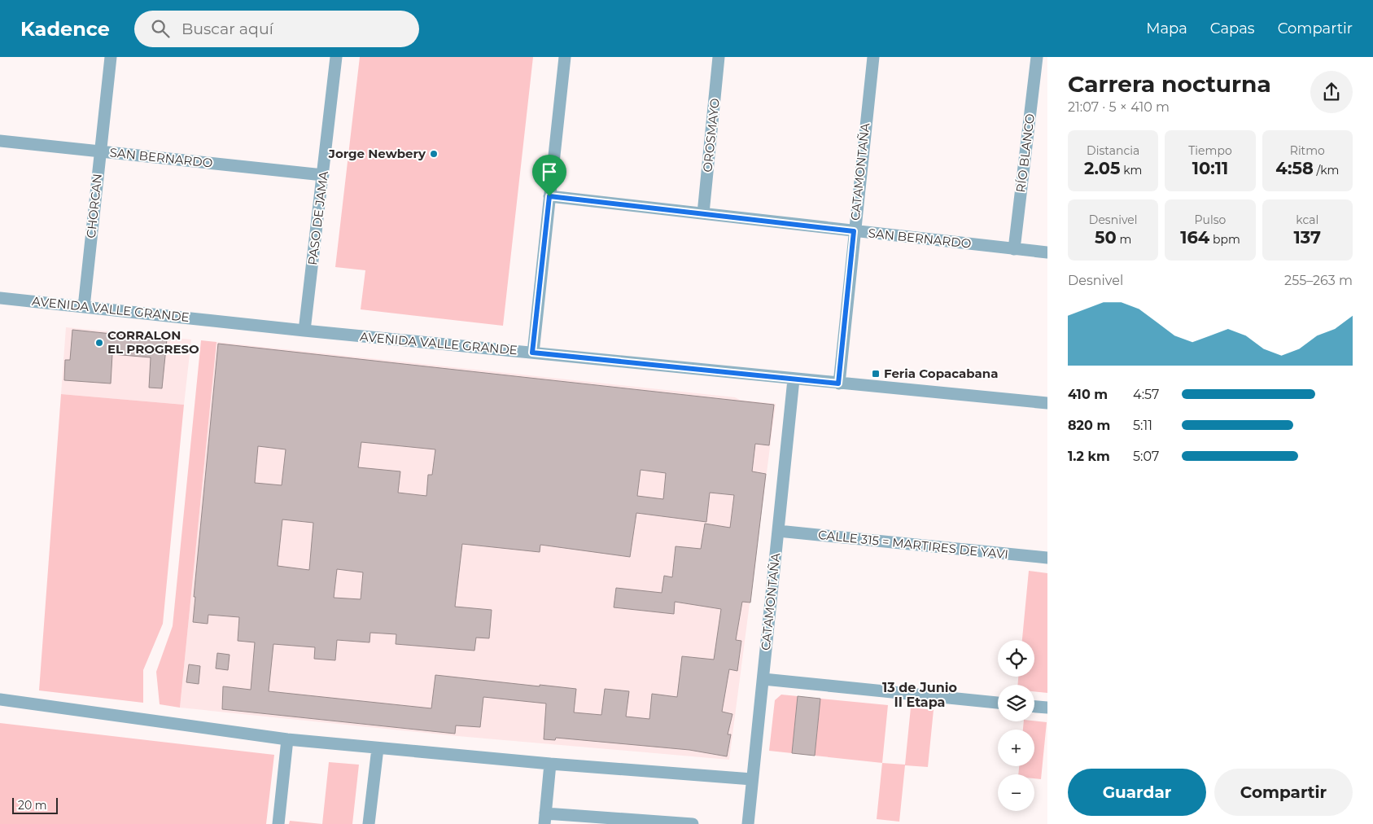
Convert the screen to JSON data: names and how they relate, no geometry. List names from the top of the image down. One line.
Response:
{"streets":{"street":["OROSMAYO","RÍO BLANCO","SAN BERNARDO","CATAMONTAÑA","CHORCAN","PASO DE JAMA","AVENIDA VALLE GRANDE","CALLE 315 = MARTIRES DE YAVI"]},"crossings":[["OROSMAYO","SAN BERNARDO"],["RÍO BLANCO","SAN BERNARDO"],["SAN BERNARDO","CATAMONTAÑA"],["SAN BERNARDO","CHORCAN"],["SAN BERNARDO","PASO DE JAMA"],["CATAMONTAÑA","AVENIDA VALLE GRANDE"],["CATAMONTAÑA","CALLE 315 = MARTIRES DE YAVI"],["CHORCAN","AVENIDA VALLE GRANDE"],["PASO DE JAMA","AVENIDA VALLE GRANDE"]],"districts":["13 de Junio II Etapa"],"places":{"other":["Jorge Newbery","CORRALON EL PROGRESO"],"transit":["Feria Copacabana"]},"scale_bar":"20 m","page":{"header":"Kadence","search":"Buscar aquí","nav":["Mapa","Capas","Compartir"],"heading":["Carrera nocturna","21:07 · 5 × 410 m"],"stats":[["Distancia","2.05 km"],["Tiempo","10:11"],["Ritmo","4:58 /km"],["Desnivel","50 m"],["Pulso","164 bpm"],["kcal","137"]],"chart":["Desnivel","255–263 m"],"list":[{"name":"410 m","note":"4:57"},{"name":"820 m","note":"5:11"},{"name":"1.2 km","note":"5:07"}],"map_buttons":["+","−"],"buttons":["Guardar","Compartir"],"scale":"20 m"}}
